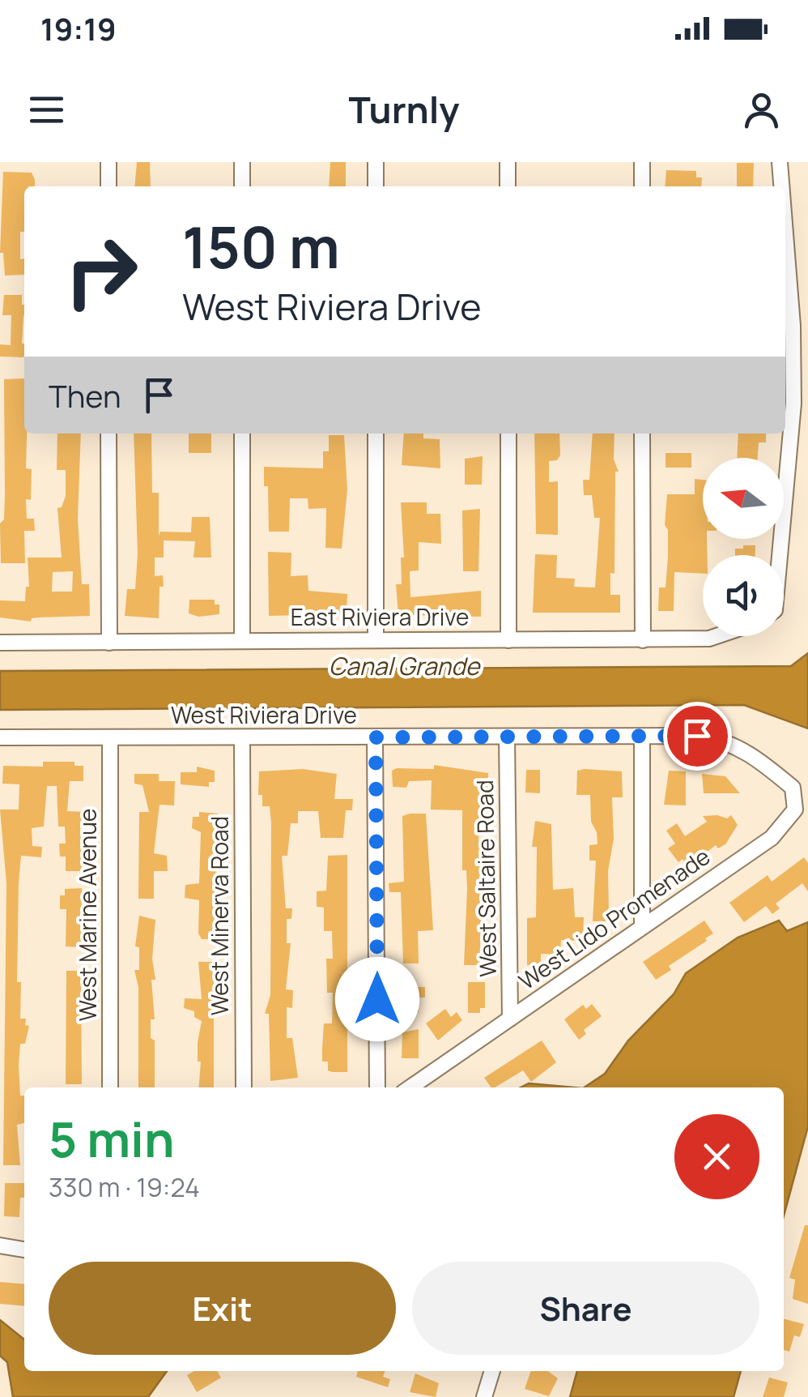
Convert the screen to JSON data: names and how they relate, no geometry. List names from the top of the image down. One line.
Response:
{"streets":{"street":["East Riviera Drive","West Riviera Drive","West Saltaire Road","West Marine Avenue","West Minerva Road","West Lido Promenade"]},"crossings":[["West Riviera Drive","West Saltaire Road"],["West Riviera Drive","West Marine Avenue"],["West Riviera Drive","West Minerva Road"],["West Riviera Drive","West Lido Promenade"],["West Saltaire Road","West Lido Promenade"]],"water":["Canal Grande"],"north":"left","page":{"status":"19:19","header":"Turnly","turn":["150 m","West Riviera Drive"],"then":"Then","heading":["5 min","330 m · 19:24"],"buttons":["Exit","Share"]}}
